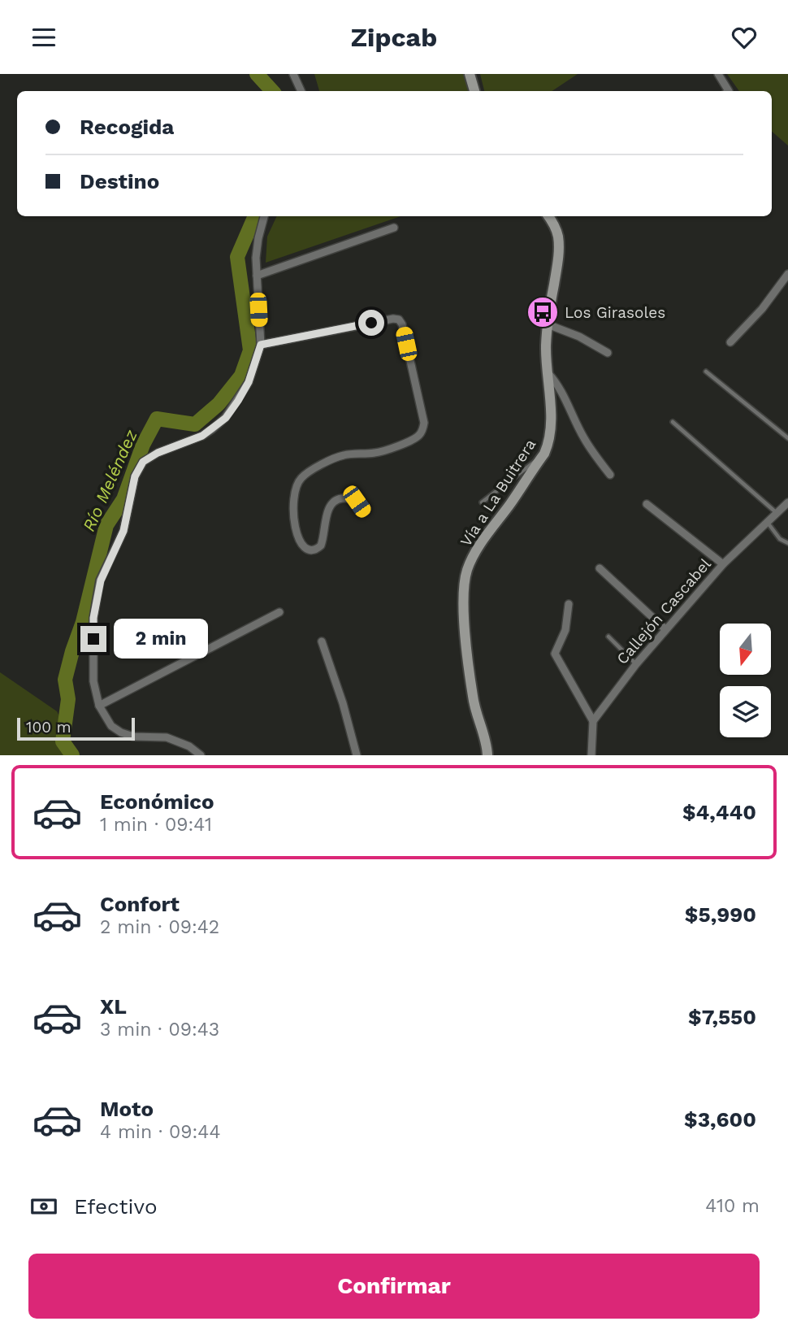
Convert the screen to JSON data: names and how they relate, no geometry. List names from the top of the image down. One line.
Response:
{"streets":{"street":["Vía a La Buitrera","Callejón Cascabel"]},"water":["Río Meléndez"],"places":{"bus stop":["Los Girasoles"]},"scale_bar":"100 m","north":"bottom","page":{"header":"Zipcab","banner":["Recogida","Destino"],"bubble":"2 min","scale":"100 m","list":[{"name":"Económico","note":"1 min · 09:41","value":"$4,440"},{"name":"Confort","note":"2 min · 09:42","value":"$5,990"},{"name":"XL","note":"3 min · 09:43","value":"$7,550"},{"name":"Moto","note":"4 min · 09:44","value":"$3,600"}],"pay":["Efectivo","410 m"],"buttons":"Confirmar"}}
